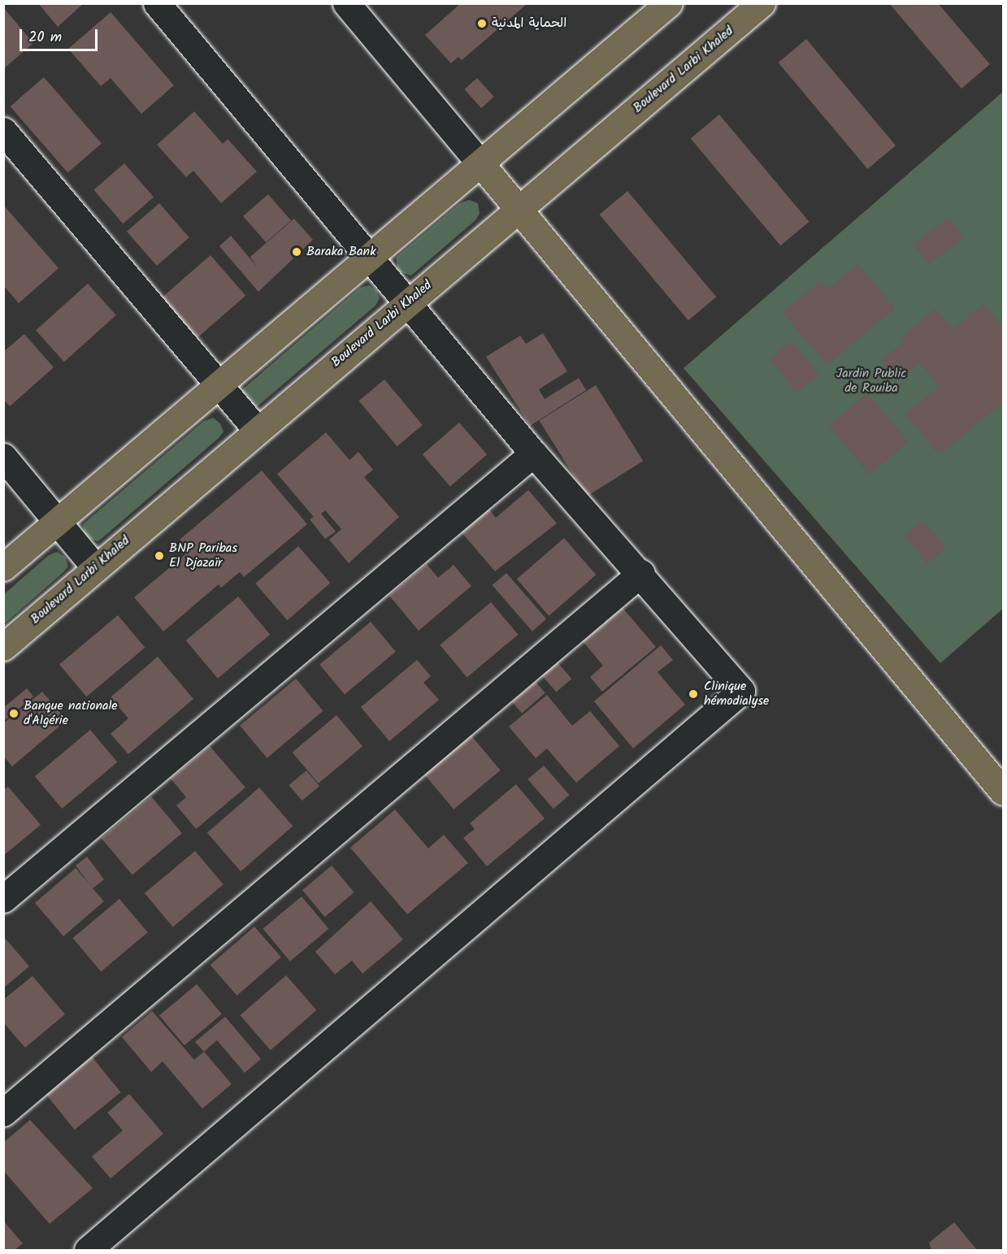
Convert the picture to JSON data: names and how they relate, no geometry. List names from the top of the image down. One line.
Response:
{"streets":{"main road":["Boulevard Larbi Khaled"]},"parks":["Jardin Public de Rouiba"],"places":["الحماية المدنية","Baraka Bank","BNP Paribas El Djazaïr","Clinique hémodialyse","Banque nationale d'Algérie"],"scale_bar":"20 m"}
